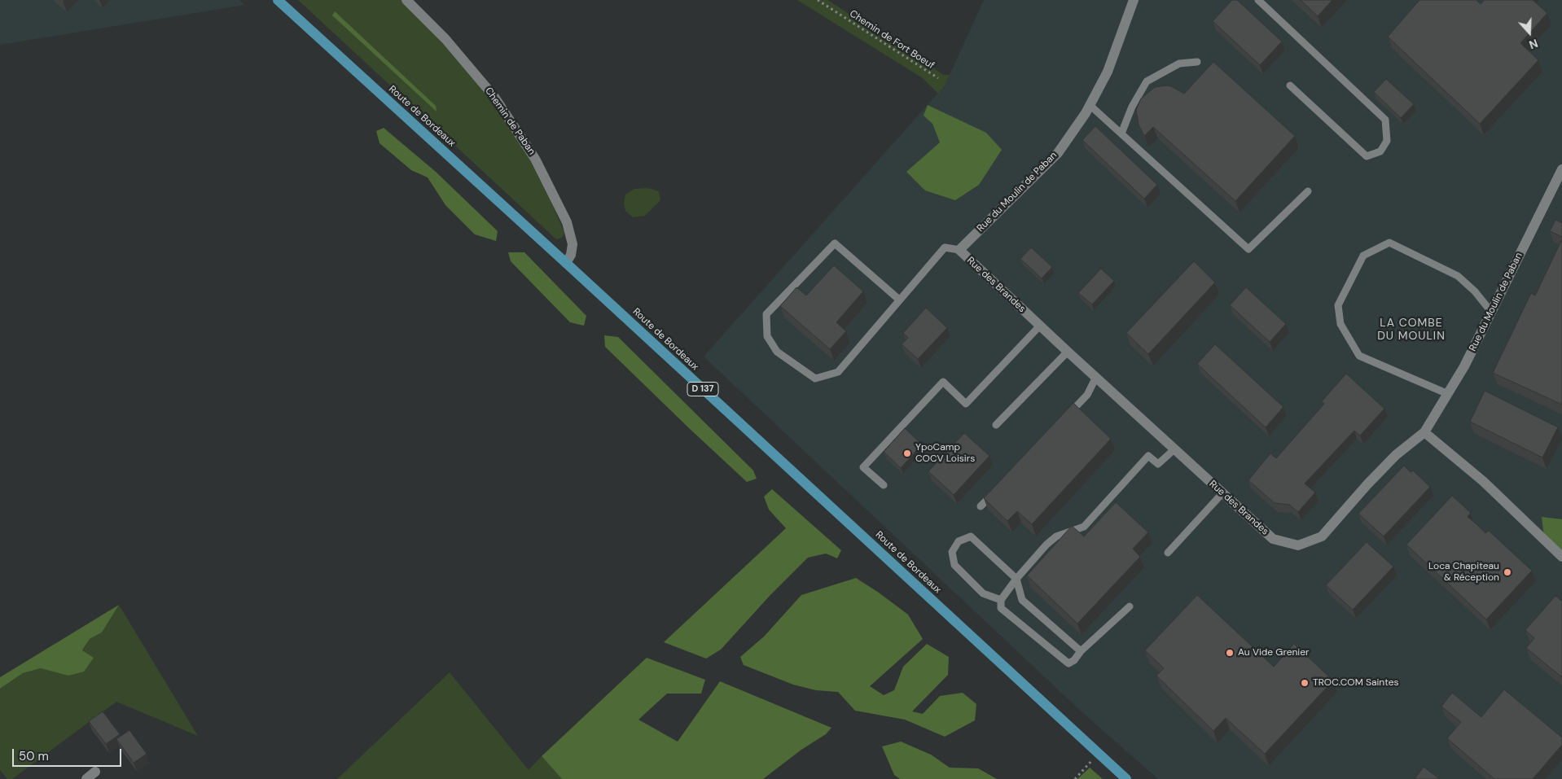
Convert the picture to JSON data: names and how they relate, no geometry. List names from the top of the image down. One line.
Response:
{"streets":{"main road":["Route de Bordeaux","D 137"],"street":["Chemin de Paban","Rue du Moulin de Paban","Rue des Brandes"],"path":["Chemin de Fort Boeuf"]},"crossings":[["Route de Bordeaux","Chemin de Paban"],["Rue du Moulin de Paban","Rue des Brandes"]],"districts":["LA COMBE DU MOULIN"],"places":["YpoCamp COCV Loisirs","Loca Chapiteau & Réception","Au Vide Grenier","TROC.COM Saintes"],"scale_bar":"50 m","north":"bottom"}
